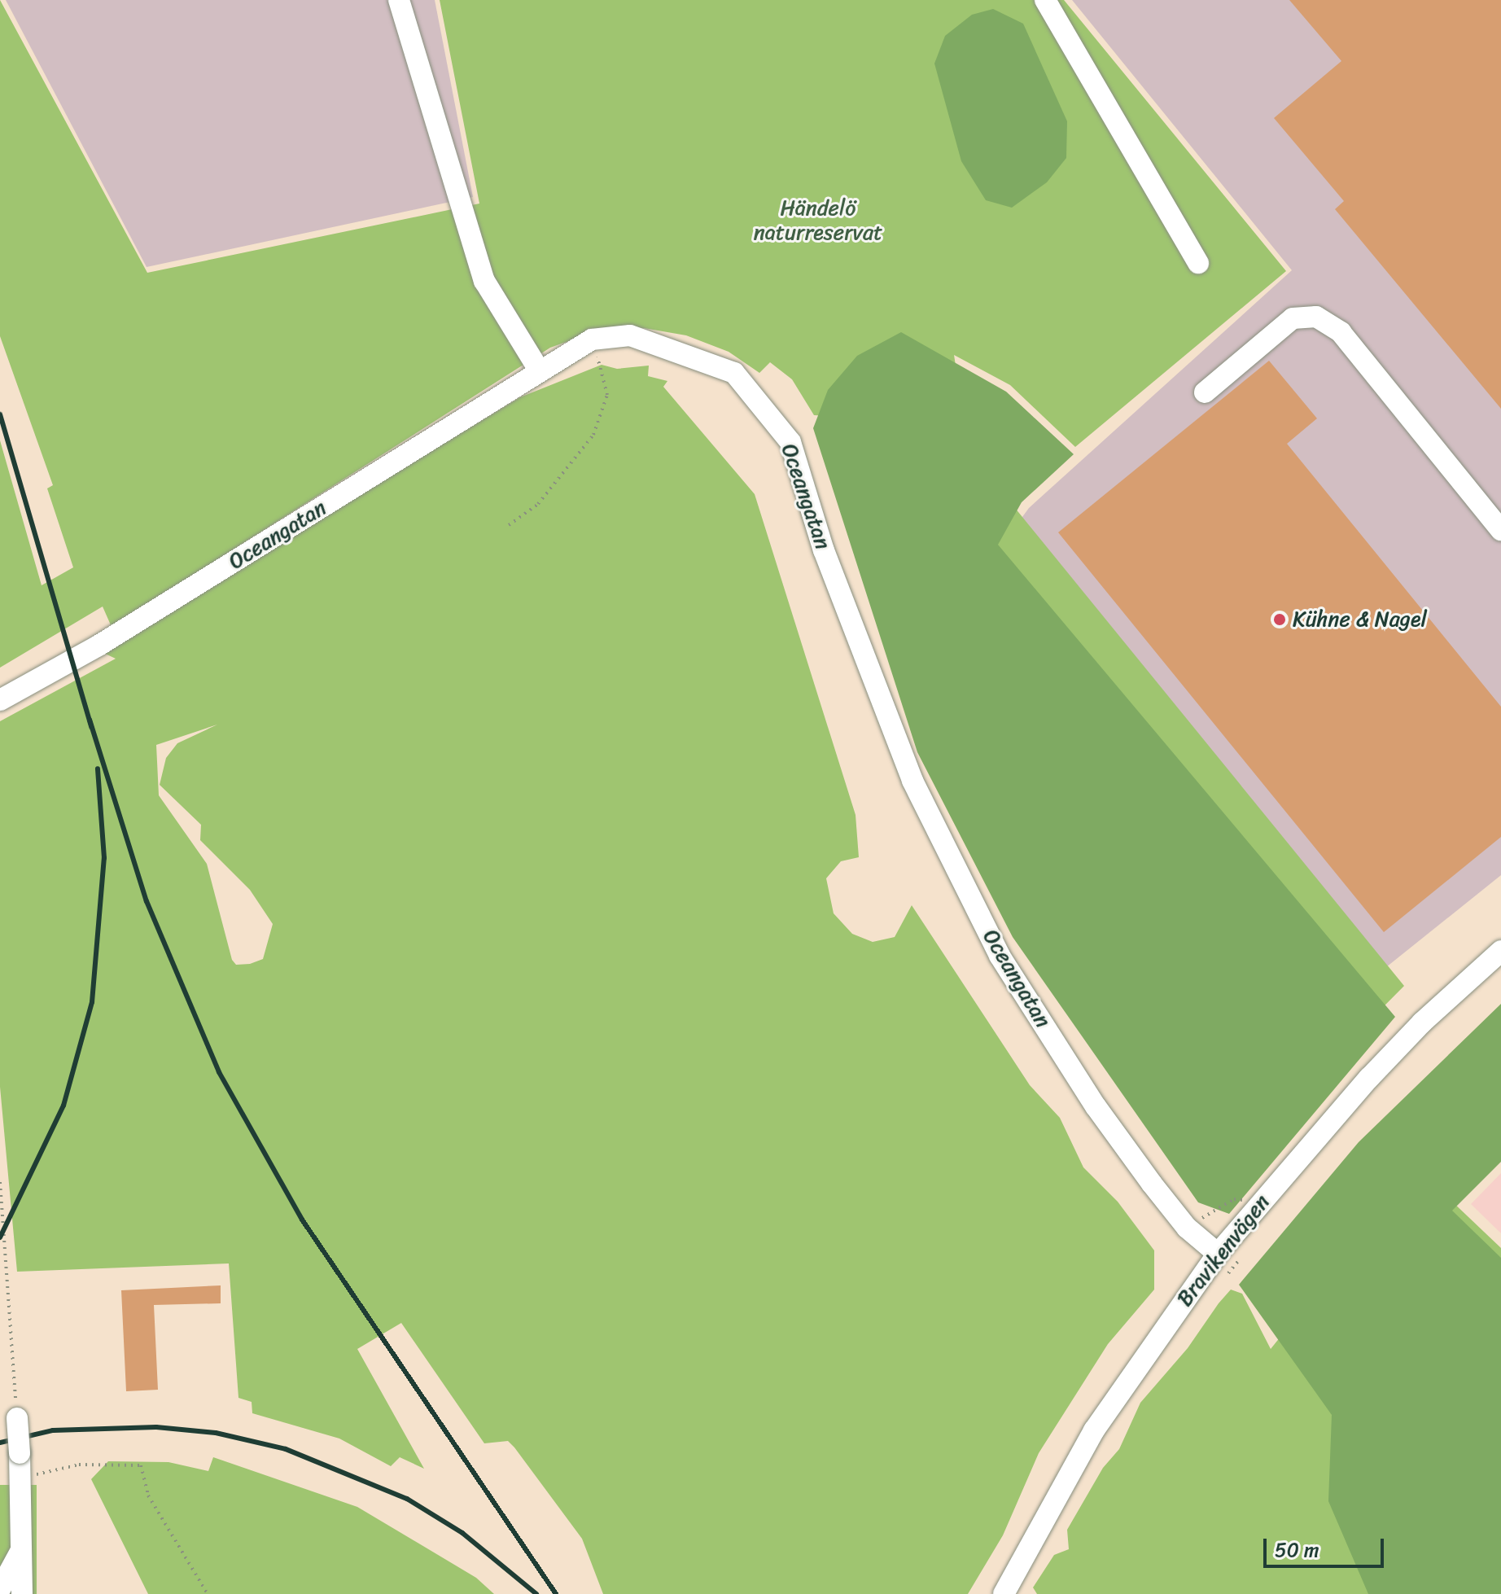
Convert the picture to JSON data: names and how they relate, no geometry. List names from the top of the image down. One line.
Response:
{"streets":{"street":["Oceangatan","Bravikenvägen"]},"crossings":[["Oceangatan","Bravikenvägen"]],"parks":["Händelö naturreservat"],"places":["Kühne & Nagel"],"scale_bar":"50 m"}
